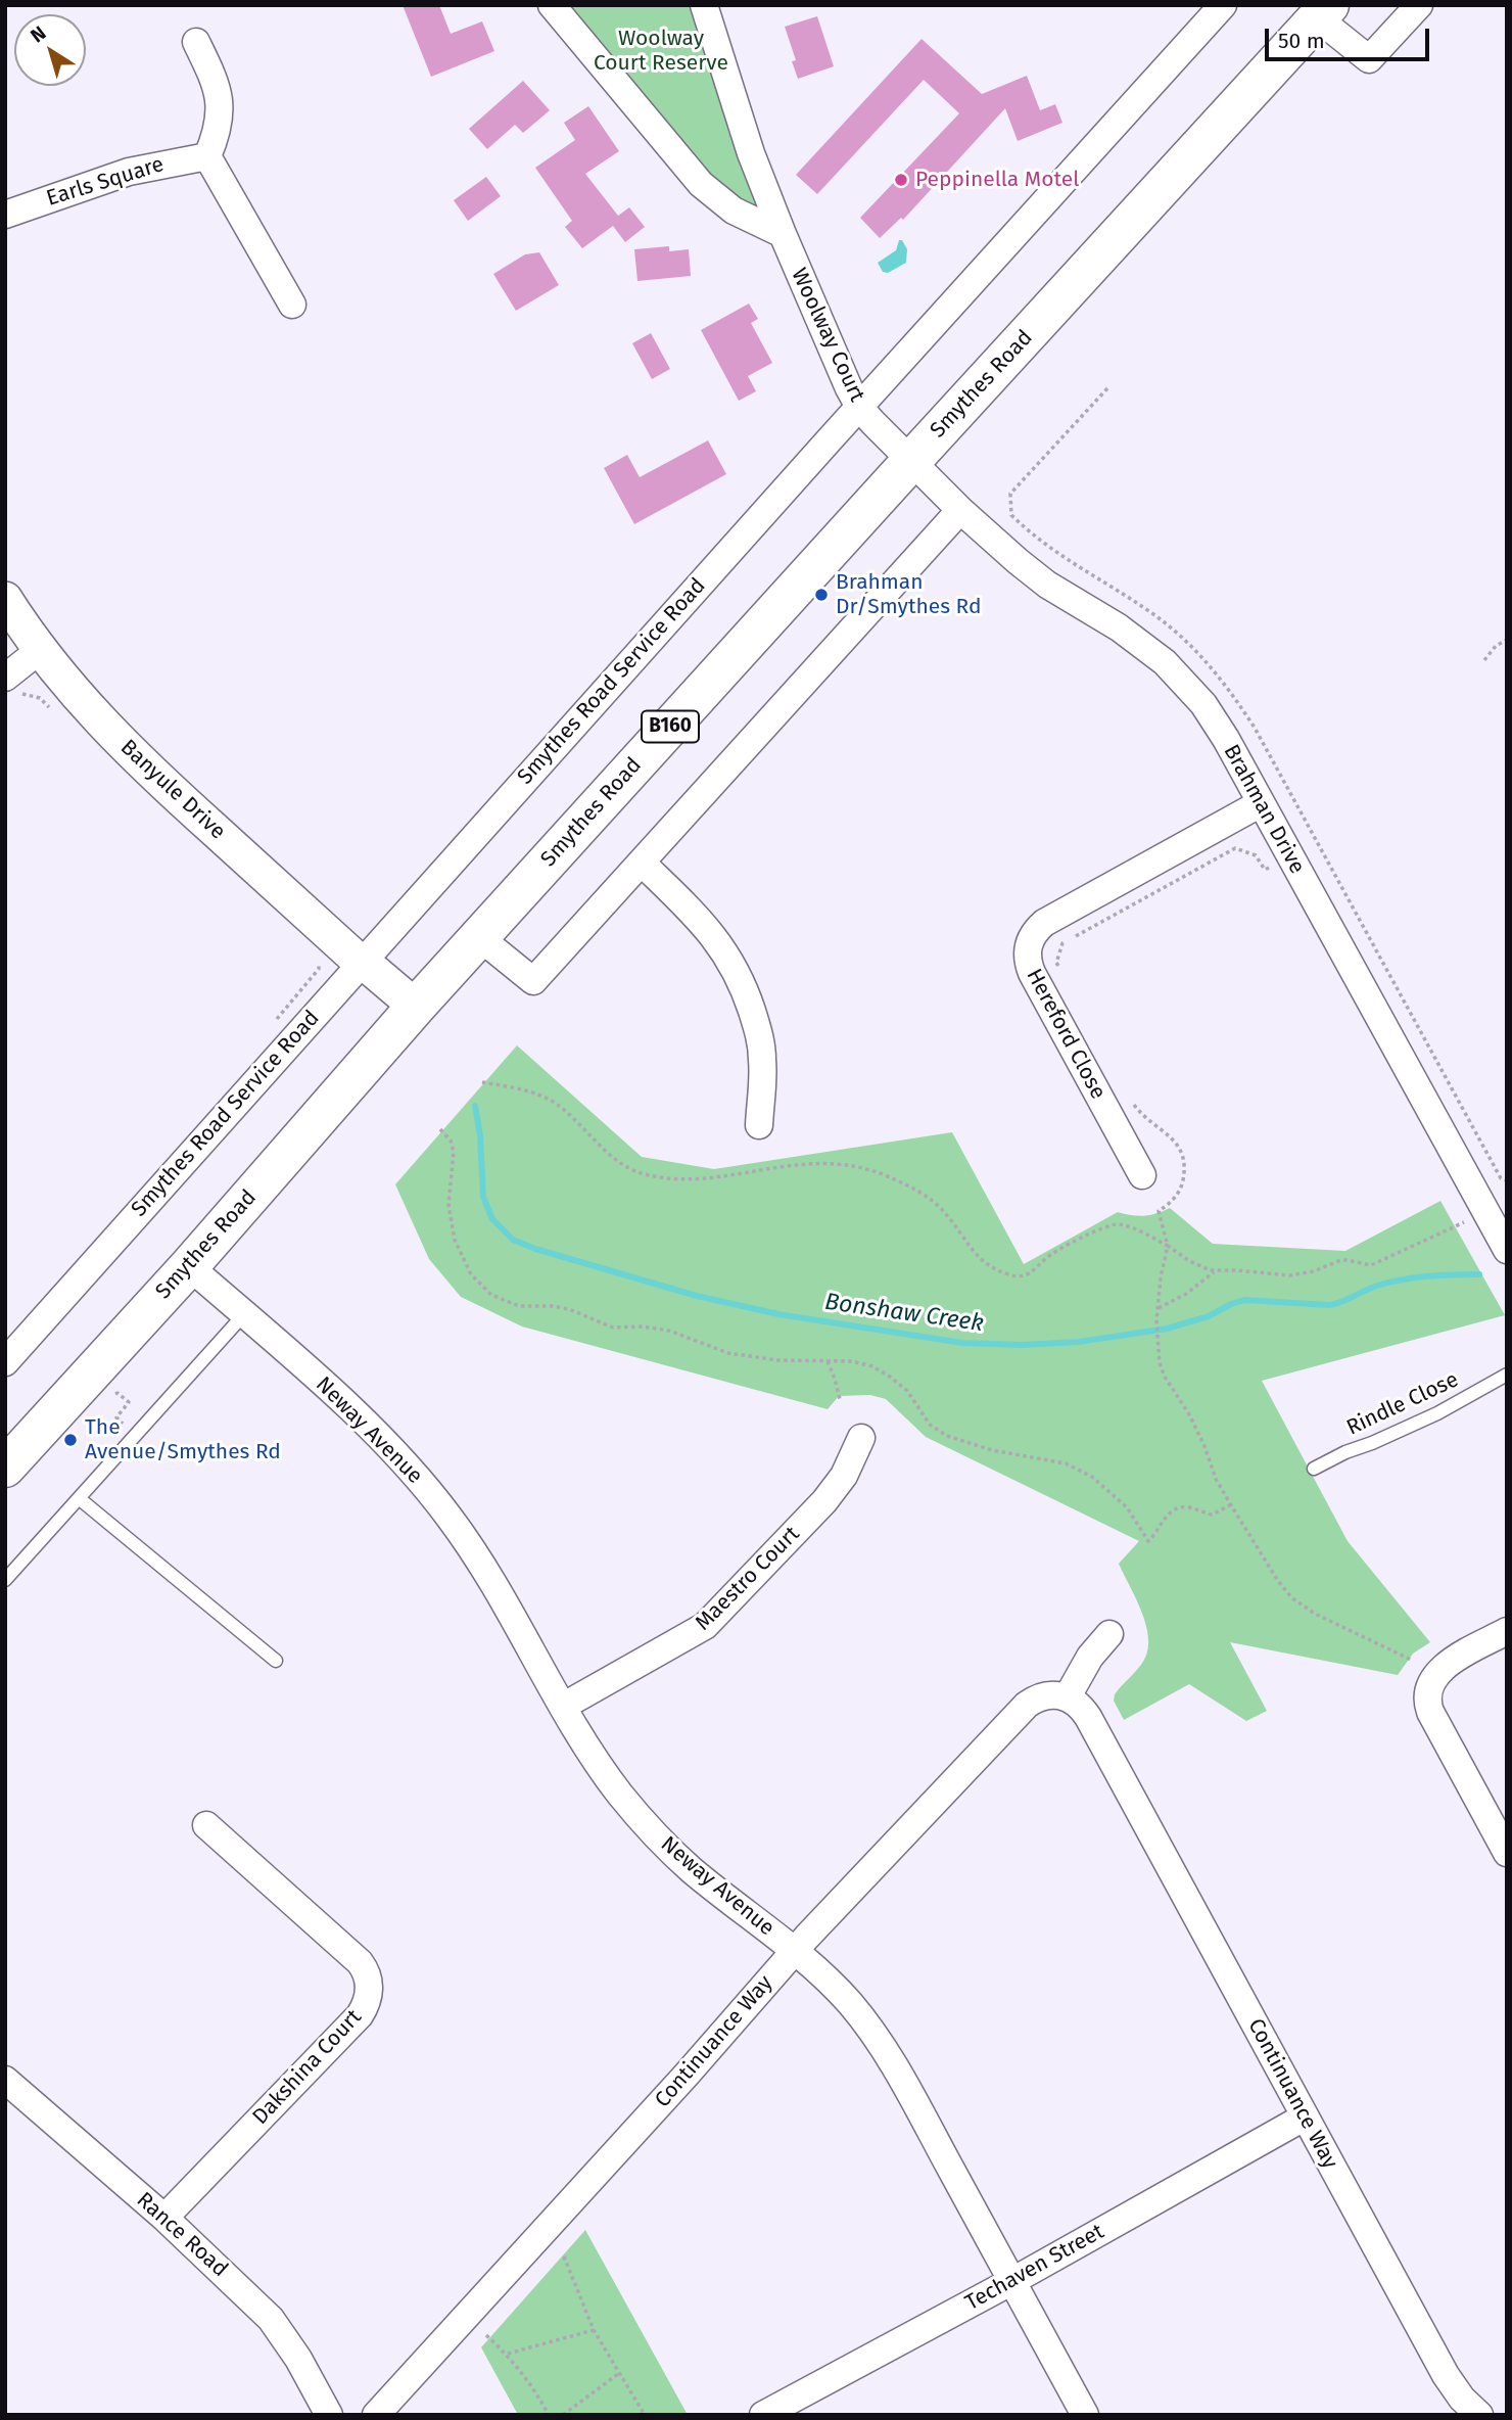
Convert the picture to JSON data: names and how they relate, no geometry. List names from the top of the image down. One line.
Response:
{"streets":{"main road":["Smythes Road","B160"],"street":["Earls Square","Woolway Court","Smythes Road Service Road","Banyule Drive","Brahman Drive","Hereford Close","Neway Avenue","Maestro Court","Continuance Way","Dakshina Court","Rance Road","Techaven Street"],"lane":["Rindle Close"]},"crossings":[["Woolway Court","Smythes Road"],["Woolway Court","Smythes Road Service Road"],["Woolway Court","Brahman Drive"],["Smythes Road","Banyule Drive"],["Smythes Road","Brahman Drive"],["Smythes Road","Neway Avenue"],["Smythes Road Service Road","Banyule Drive"],["Brahman Drive","Hereford Close"],["Neway Avenue","Maestro Court"],["Neway Avenue","Continuance Way"],["Neway Avenue","Techaven Street"],["Continuance Way","Techaven Street"],["Dakshina Court","Rance Road"]],"water":["Bonshaw Creek"],"parks":["Woolway Court Reserve"],"places":["Peppinella Motel","Brahman Dr/Smythes Rd","The Avenue/Smythes Rd"],"scale_bar":"50 m","north":"top left"}
